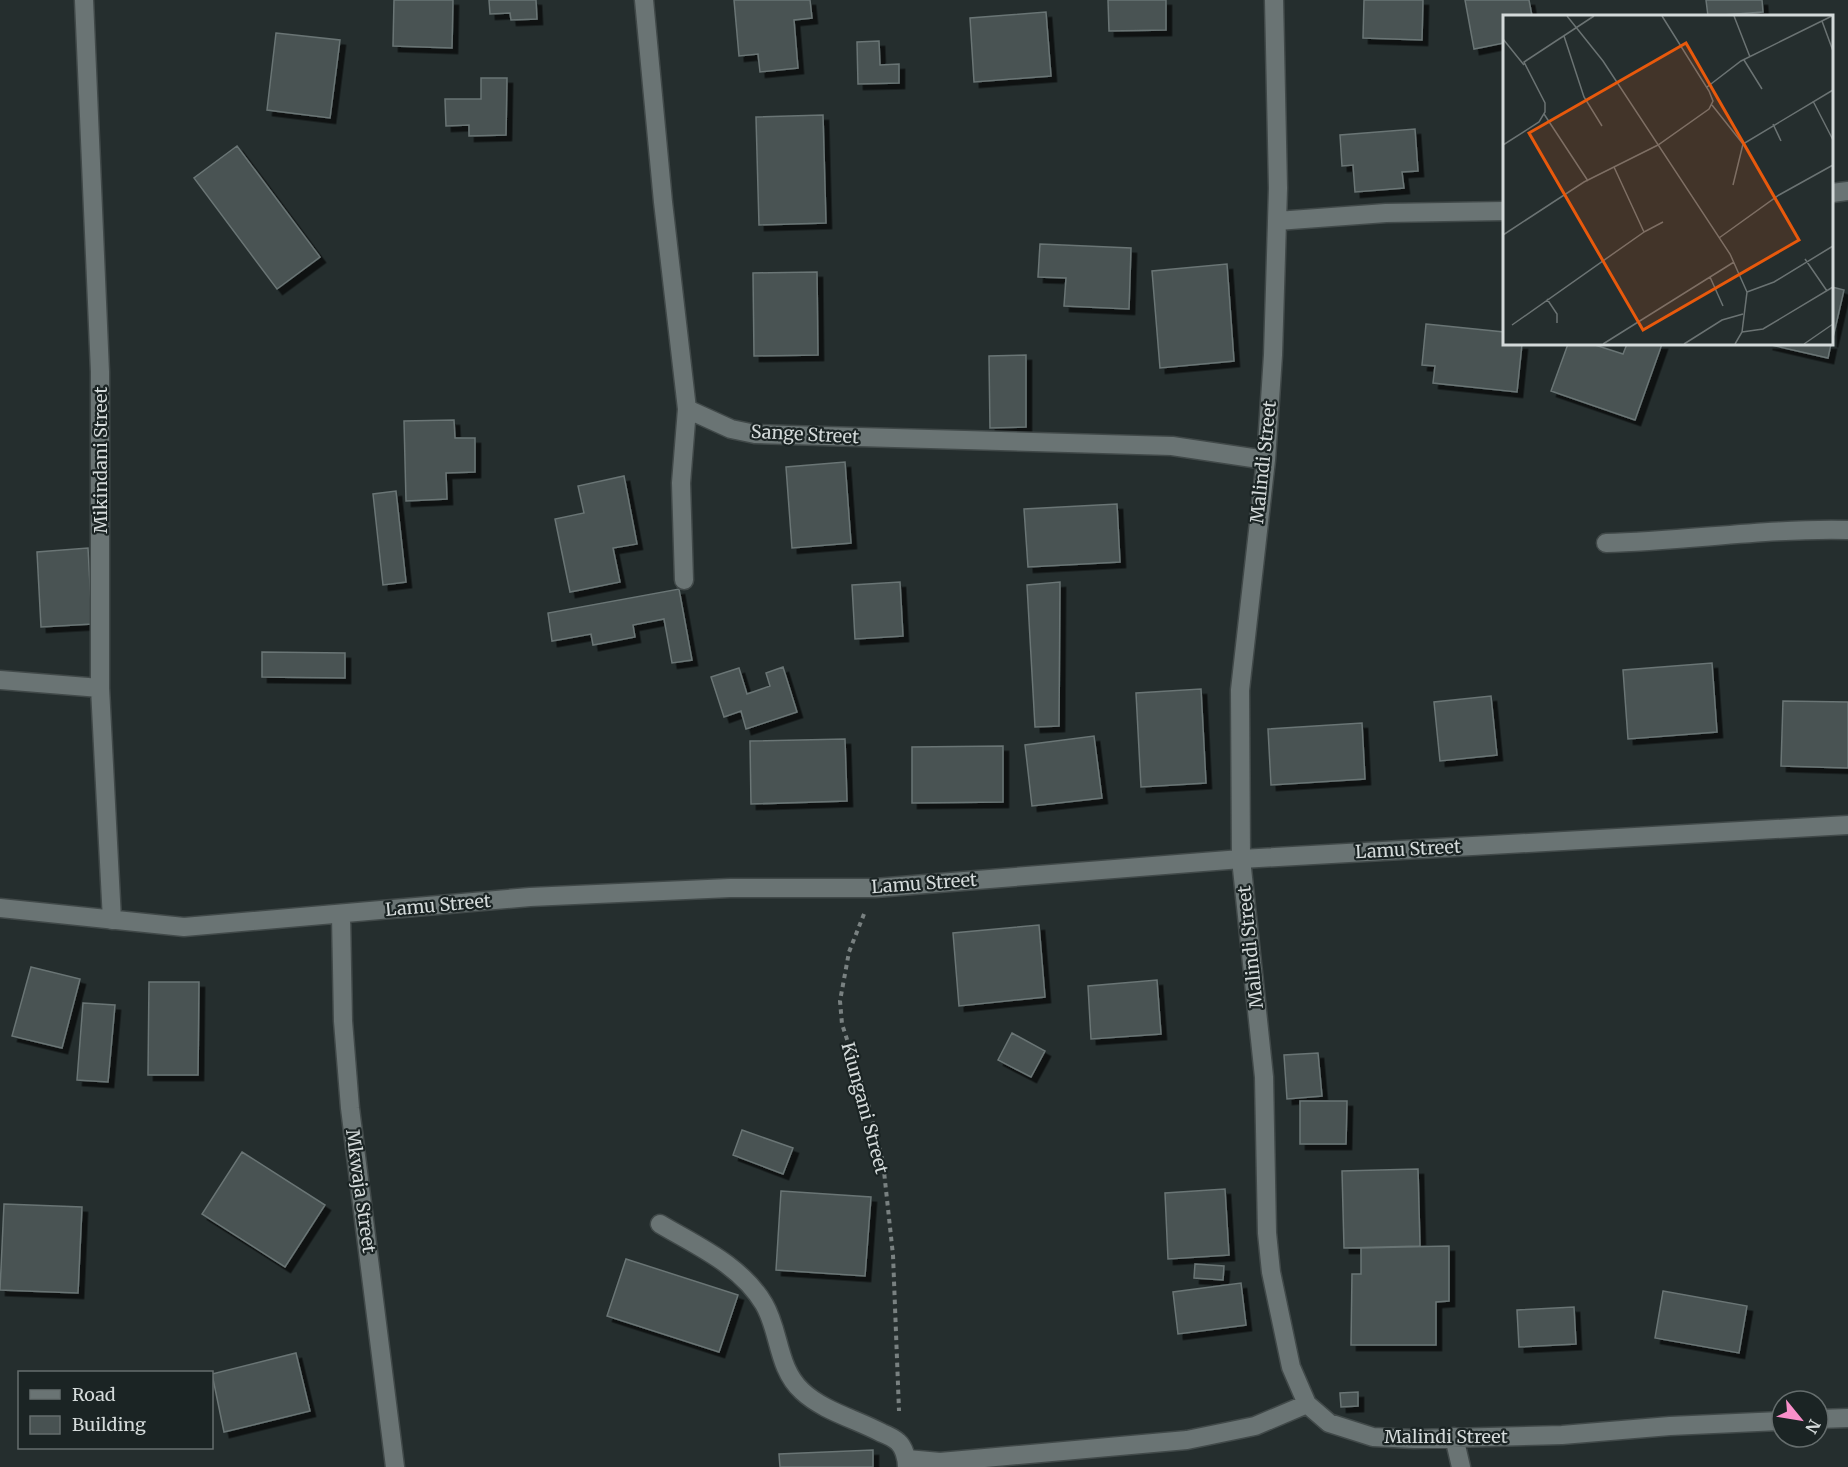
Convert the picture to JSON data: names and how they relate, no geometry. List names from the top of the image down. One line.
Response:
{"streets":{"street":["Sange Street","Mikindani Street","Malindi Street","Lamu Street","Mkwaja Street"],"path":["Kiungani Street"]},"crossings":[["Sange Street","Malindi Street"],["Mikindani Street","Lamu Street"],["Malindi Street","Lamu Street"],["Lamu Street","Kiungani Street"],["Lamu Street","Mkwaja Street"]],"legend":["Road","Building"],"north":"bottom right"}
